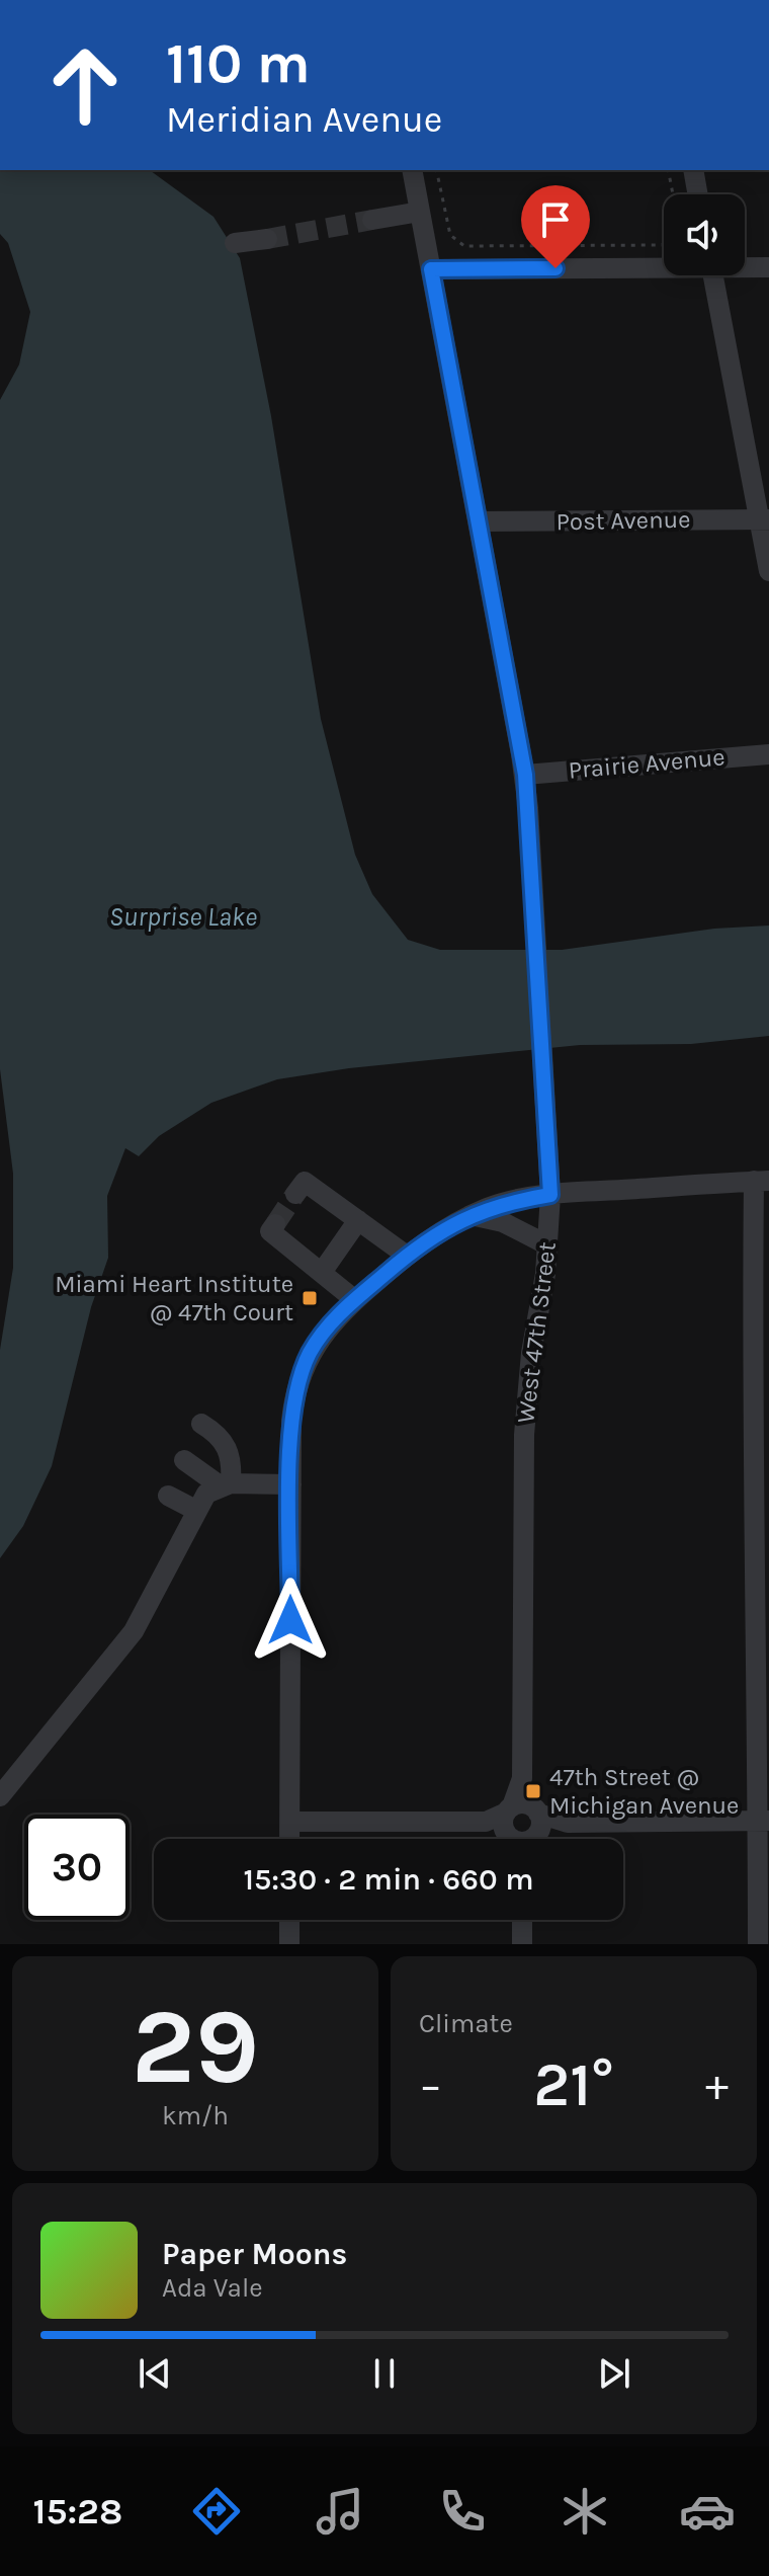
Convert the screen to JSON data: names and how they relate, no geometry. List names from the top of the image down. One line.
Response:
{"streets":{"street":["Post Avenue","Prairie Avenue","West 47th Street"]},"crossings":[["Post Avenue","West 47th Street"],["Prairie Avenue","West 47th Street"]],"water":["Surprise Lake"],"places":{"transit":["Miami Heart Institute @ 47th Court","47th Street @ Michigan Avenue"]},"page":{"turn":["110 m","Meridian Avenue"],"limit":"30","trip":"15:30 · 2 min · 660 m","tile":[["29","km/h"],"Climate"],"heat":["−","21°","+"],"song":["Paper Moons","Ada Vale"],"tabs":"15:28"}}
